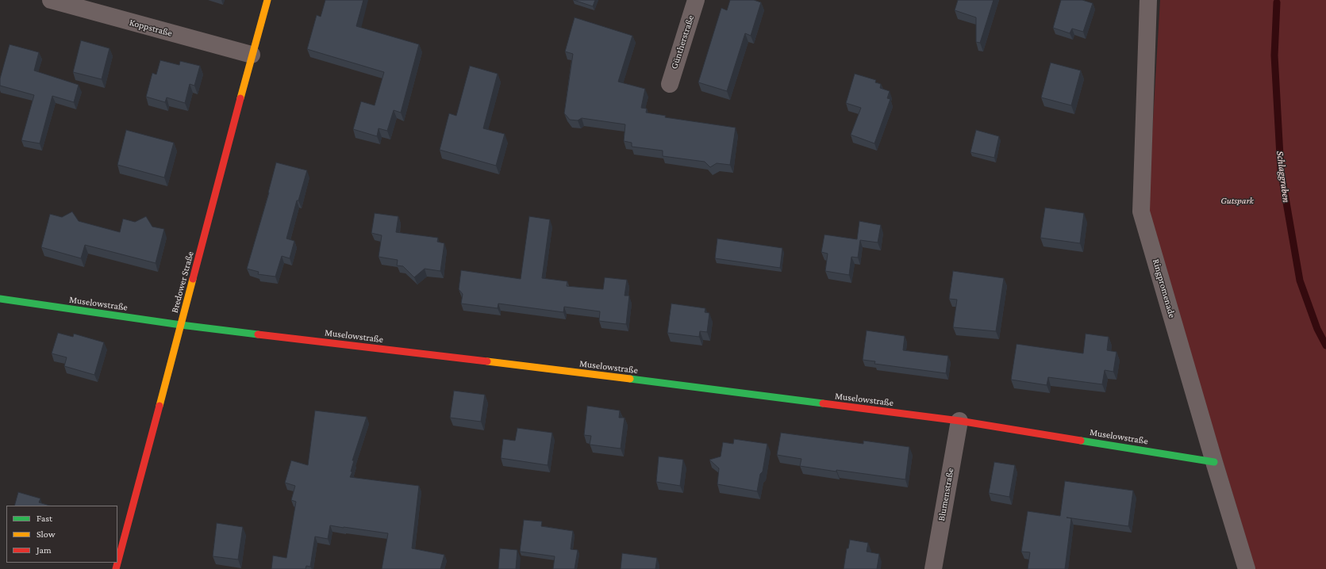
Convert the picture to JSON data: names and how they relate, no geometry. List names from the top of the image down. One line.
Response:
{"streets":{"street":["Koppstraße","Güntherstraße","Bredower Straße","Ringpromenade","Muselowstraße","Blumenstraße"]},"crossings":[["Koppstraße","Bredower Straße"],["Bredower Straße","Muselowstraße"],["Ringpromenade","Muselowstraße"],["Muselowstraße","Blumenstraße"]],"water":["Schlaggraben"],"parks":["Gutspark"],"legend":["Fast","Slow","Jam"]}
